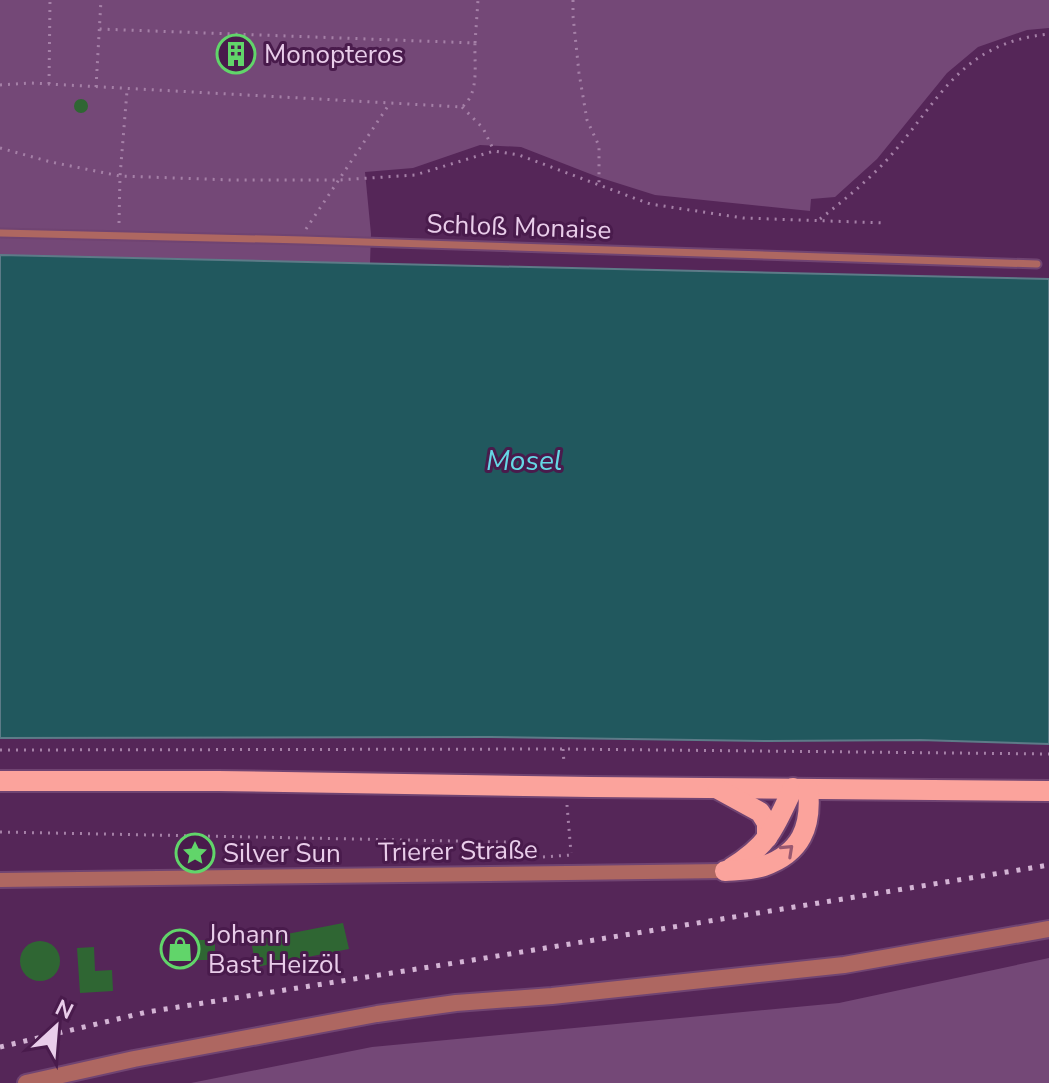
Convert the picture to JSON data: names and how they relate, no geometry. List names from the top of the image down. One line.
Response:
{"streets":{"street":["Trierer Straße"],"lane":["Schloß Monaise"]},"water":["Mosel"],"places":{"building":["Monopteros"],"place":["Silver Sun"],"shop":["Johann Bast Heizöl"]},"north":"top right"}
